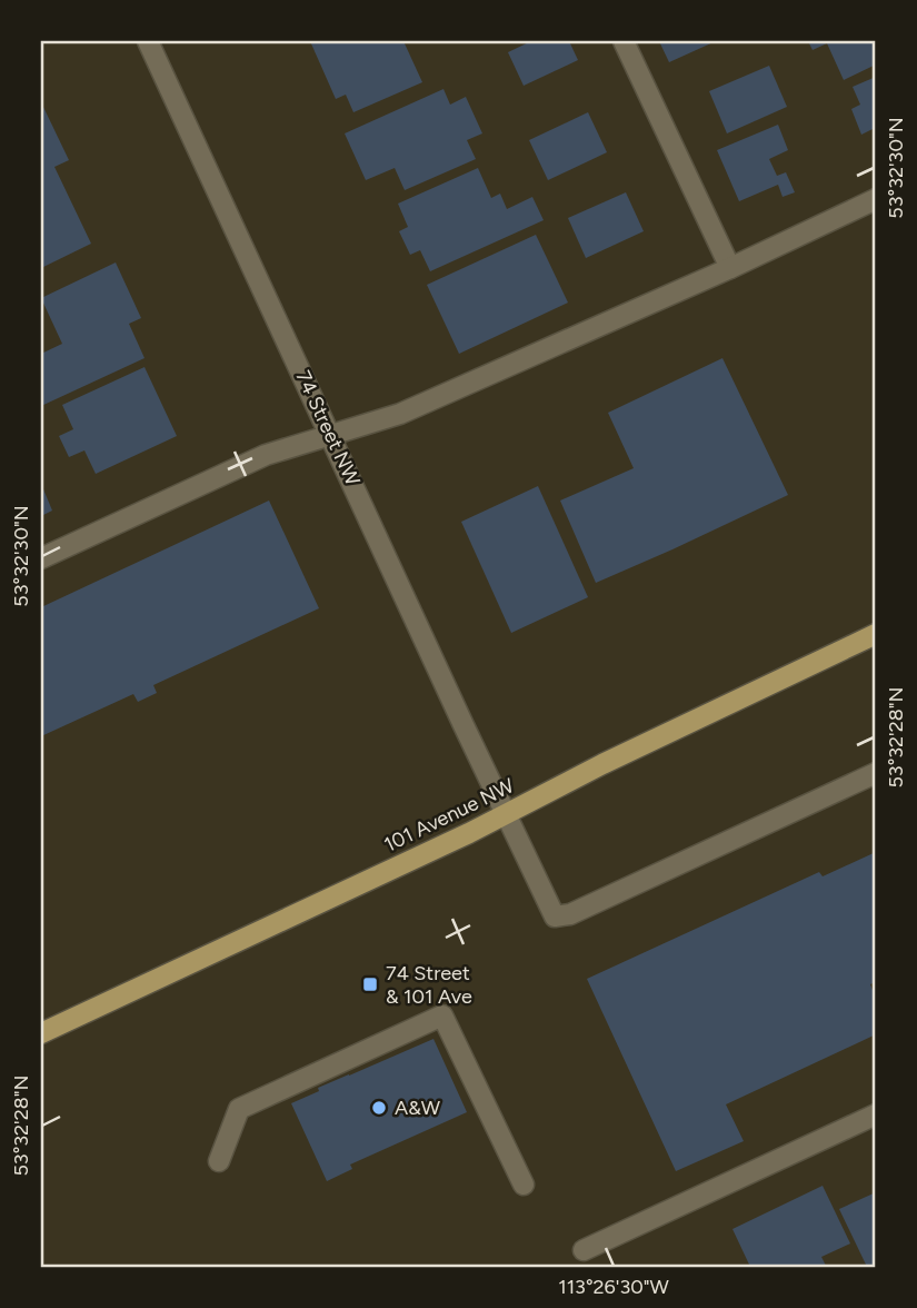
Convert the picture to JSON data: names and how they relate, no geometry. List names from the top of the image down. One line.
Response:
{"streets":{"main road":["101 Avenue NW"],"street":["74 Street NW"]},"crossings":[["74 Street NW","101 Avenue NW"]],"places":{"transit":["74 Street & 101 Ave"],"other":["A&W"]},"coordinates":["53°32'30\"N","53°32'28\"N","113°26'30\"W"]}
